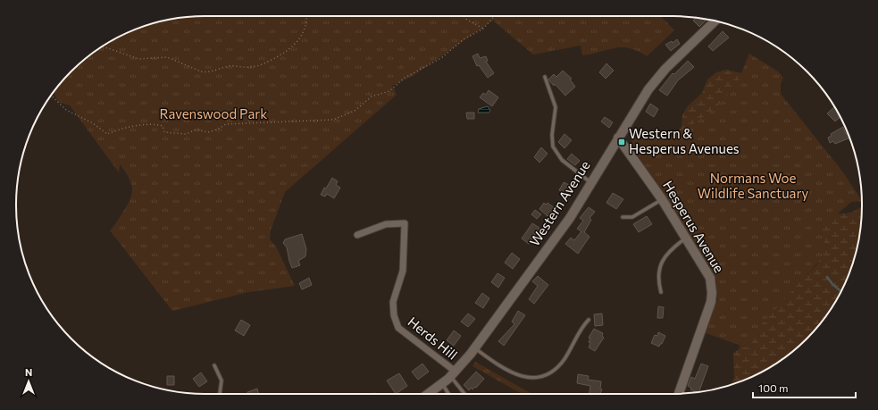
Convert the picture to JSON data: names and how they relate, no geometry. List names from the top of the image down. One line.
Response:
{"streets":{"main road":["Western Avenue","Hesperus Avenue"],"street":["Herds Hill"]},"crossings":[["Western Avenue","Hesperus Avenue"],["Western Avenue","Herds Hill"]],"parks":["Ravenswood Park","Normans Woe Wildlife Sanctuary"],"places":{"transit":["Western & Hesperus Avenues"]},"scale_bar":"100 m","north":"top"}
